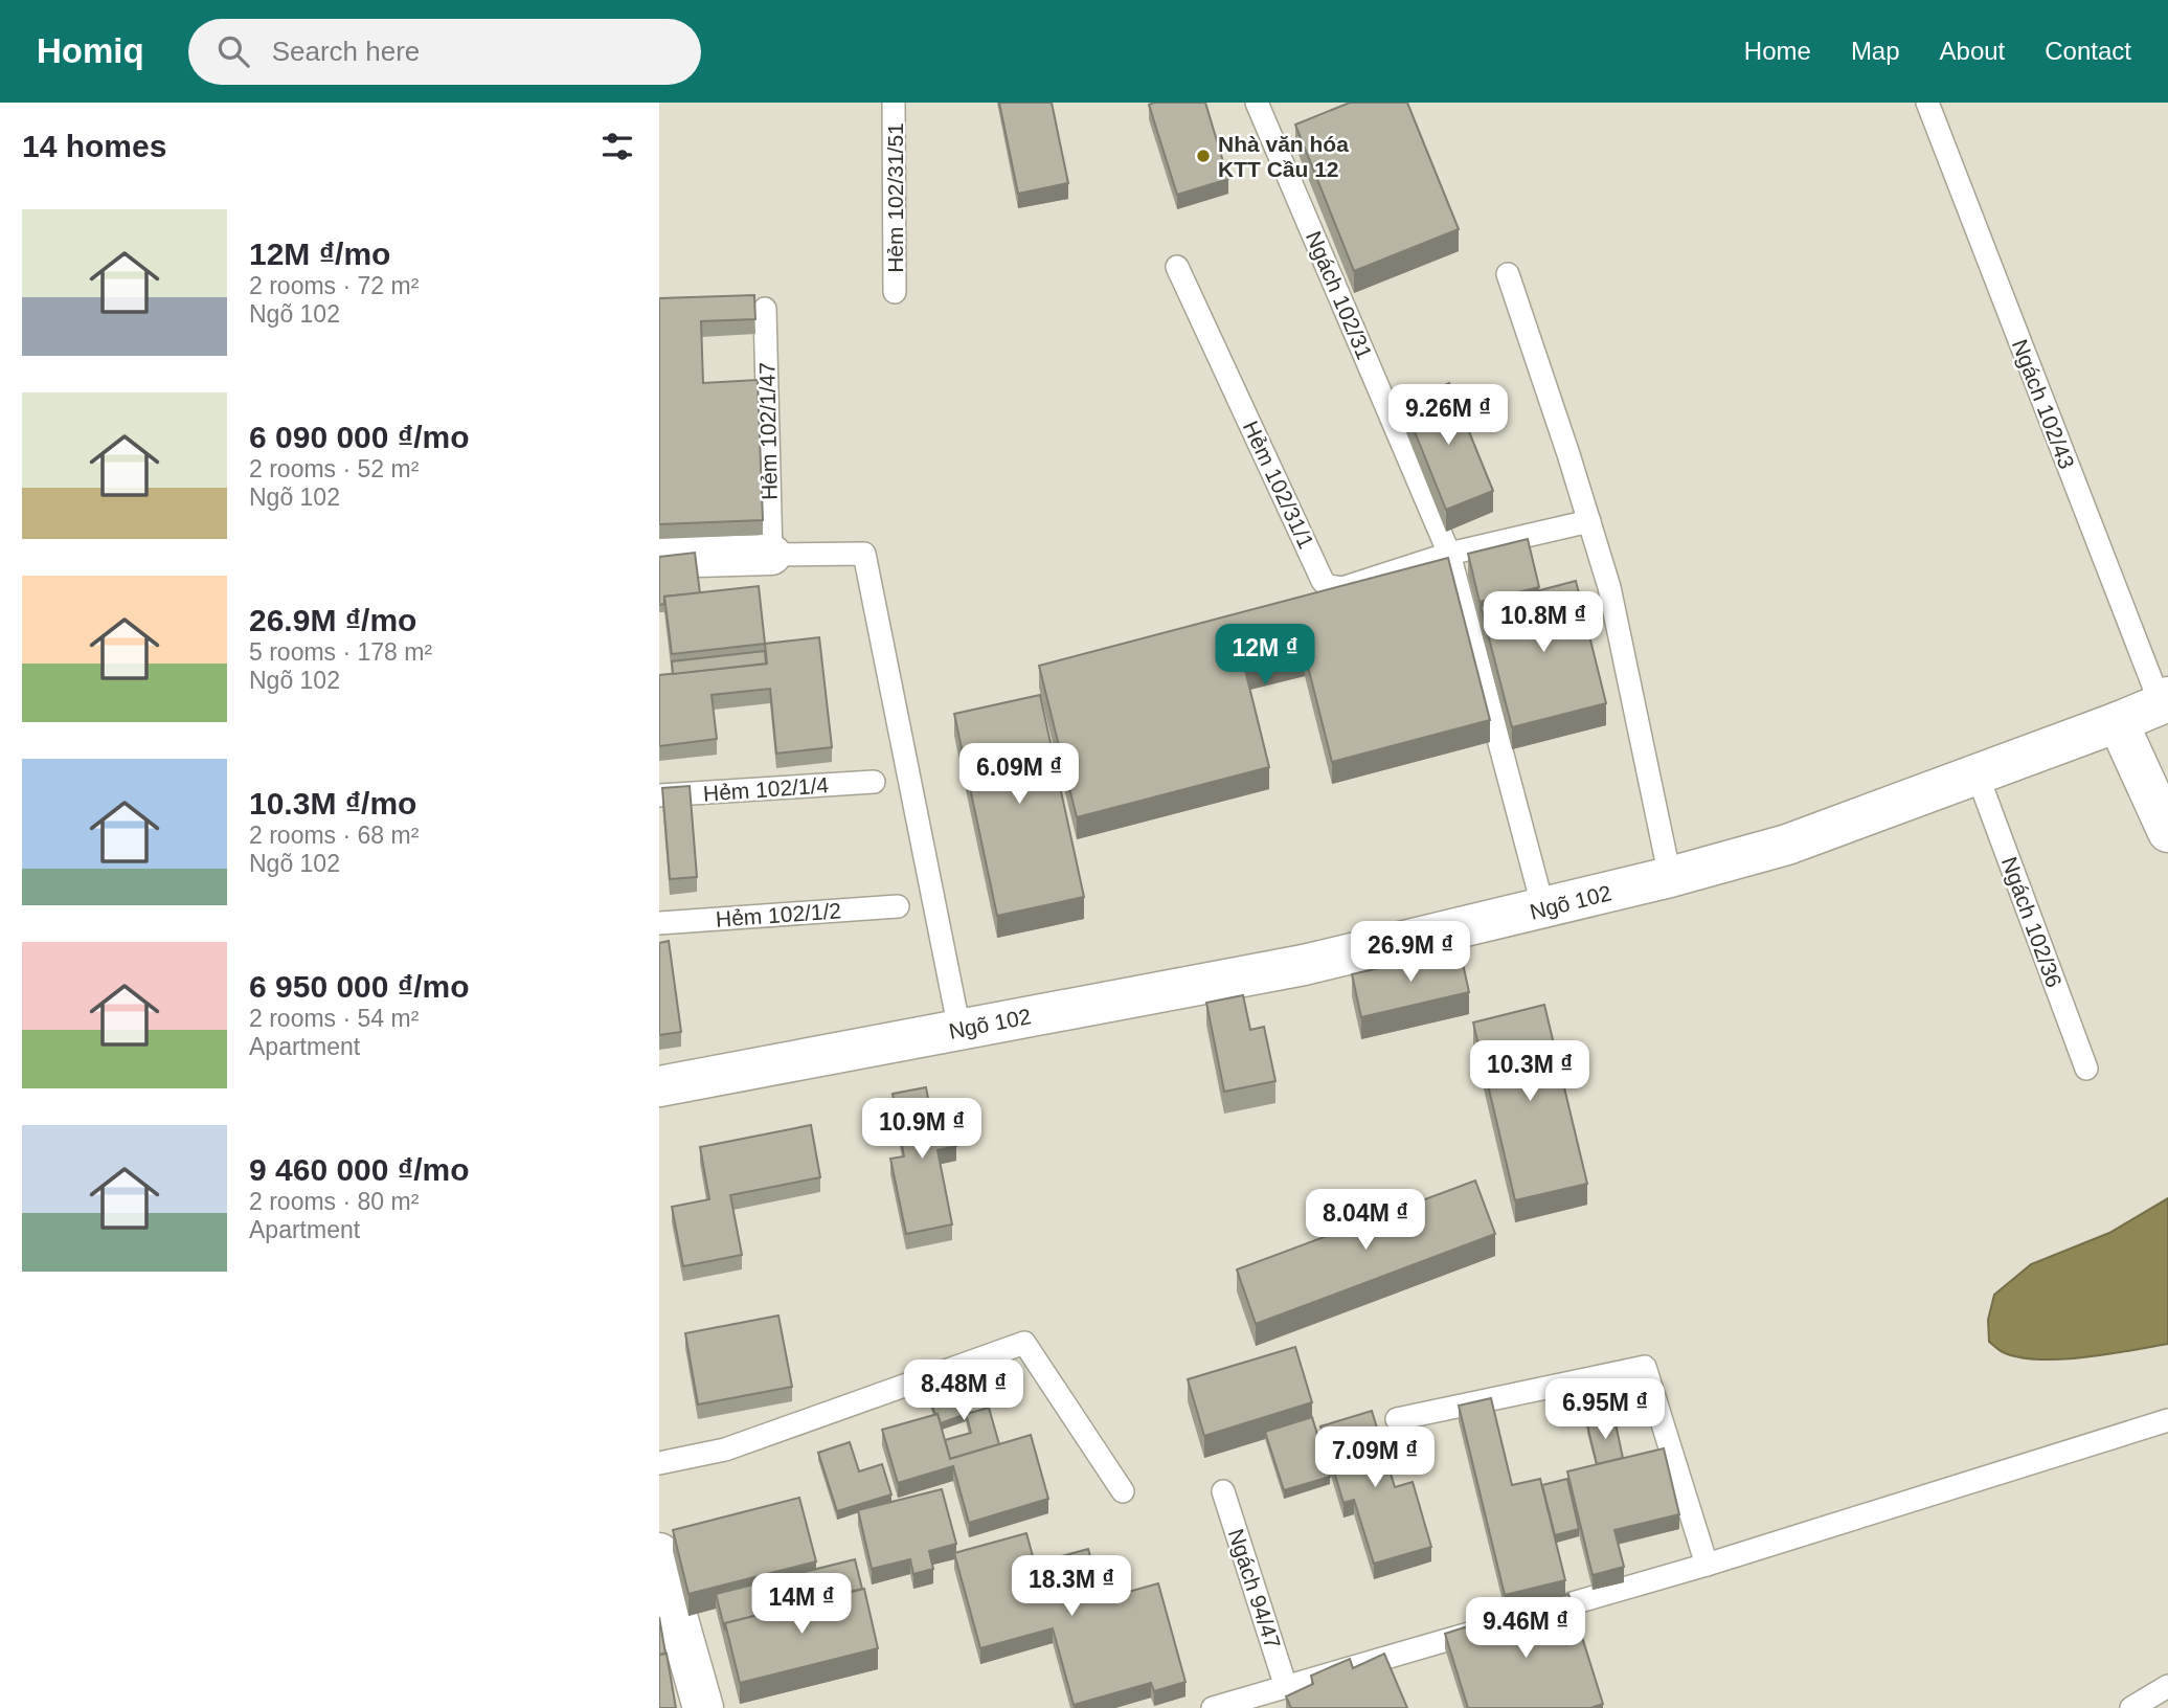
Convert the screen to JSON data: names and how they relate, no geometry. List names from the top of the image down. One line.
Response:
{"streets":{"street":["Ngõ 102"],"lane":["Hẻm 102/31/51","Ngách 102/31","Ngách 102/43","Hẻm 102/1/47","Hẻm 102/31/1","Hẻm 102/1/4","Hẻm 102/1/2","Ngách 102/36","Ngách 94/47"]},"crossings":[["Ngách 102/31","Hẻm 102/31/1"],["Ngách 102/31","Ngõ 102"],["Ngách 102/43","Ngõ 102"],["Ngõ 102","Ngách 102/36"]],"places":["Nhà văn hóa KTT Cầu 12"],"page":{"header":"Homiq","search":"Search here","nav":["Home","Map","About","Contact"],"heading":"14 homes","list":[{"name":"12M ₫/mo","note":"2 rooms · 72 m² · Ngõ 102"},{"name":"6 090 000 ₫/mo","note":"2 rooms · 52 m² · Ngõ 102"},{"name":"26.9M ₫/mo","note":"5 rooms · 178 m² · Ngõ 102"},{"name":"10.3M ₫/mo","note":"2 rooms · 68 m² · Ngõ 102"},{"name":"6 950 000 ₫/mo","note":"2 rooms · 54 m² · Apartment"},{"name":"9 460 000 ₫/mo","note":"2 rooms · 80 m² · Apartment"}],"price":["9.26M ₫","10.8M ₫","12M ₫","6.09M ₫","26.9M ₫","10.3M ₫","10.9M ₫","8.04M ₫","8.48M ₫","6.95M ₫","7.09M ₫","18.3M ₫","14M ₫","9.46M ₫"]}}
